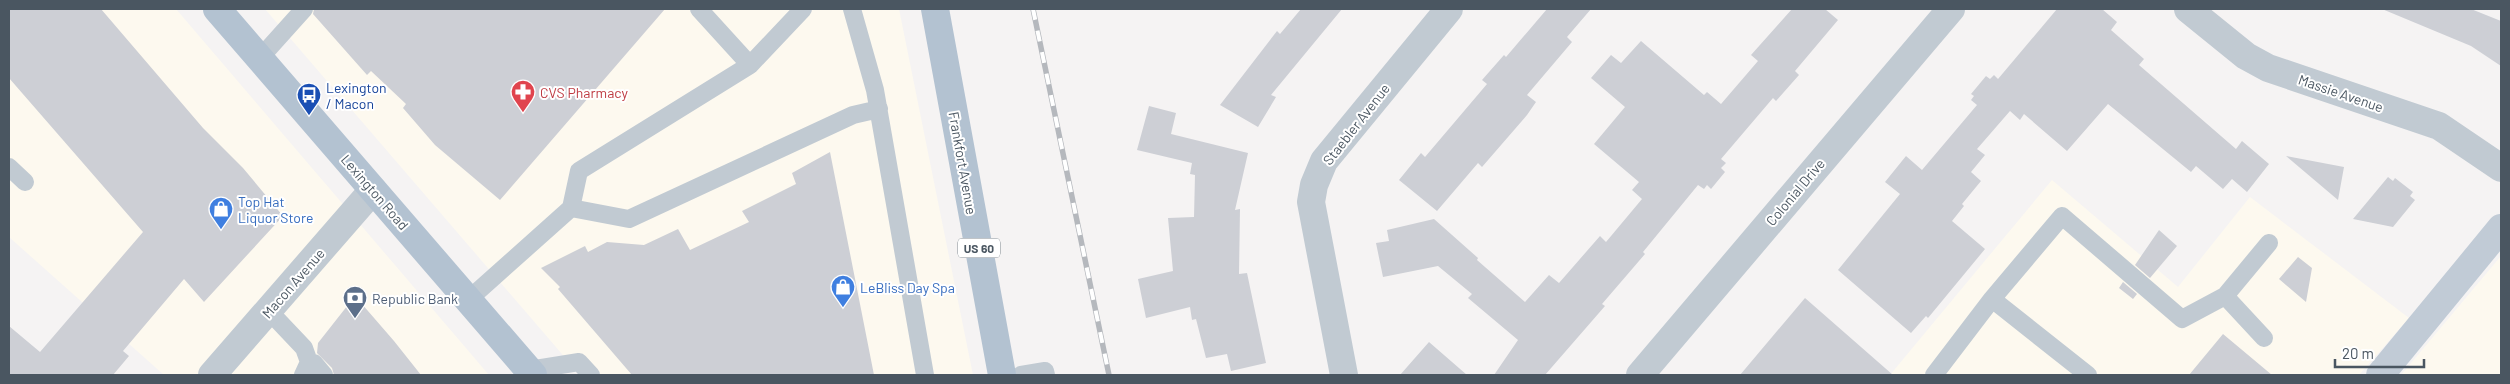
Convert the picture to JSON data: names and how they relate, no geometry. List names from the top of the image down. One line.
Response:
{"streets":{"main road":["Frankfort Avenue","Lexington Road","US 60"],"street":["Massie Avenue","Staebler Avenue","Colonial Drive","Macon Avenue"]},"crossings":[["Lexington Road","Macon Avenue"]],"places":{"pharmacy":["CVS Pharmacy"],"bus stop":["Lexington / Macon"],"shop":["Top Hat Liquor Store","LeBliss Day Spa"],"bank":["Republic Bank"]},"scale_bar":"20 m"}
